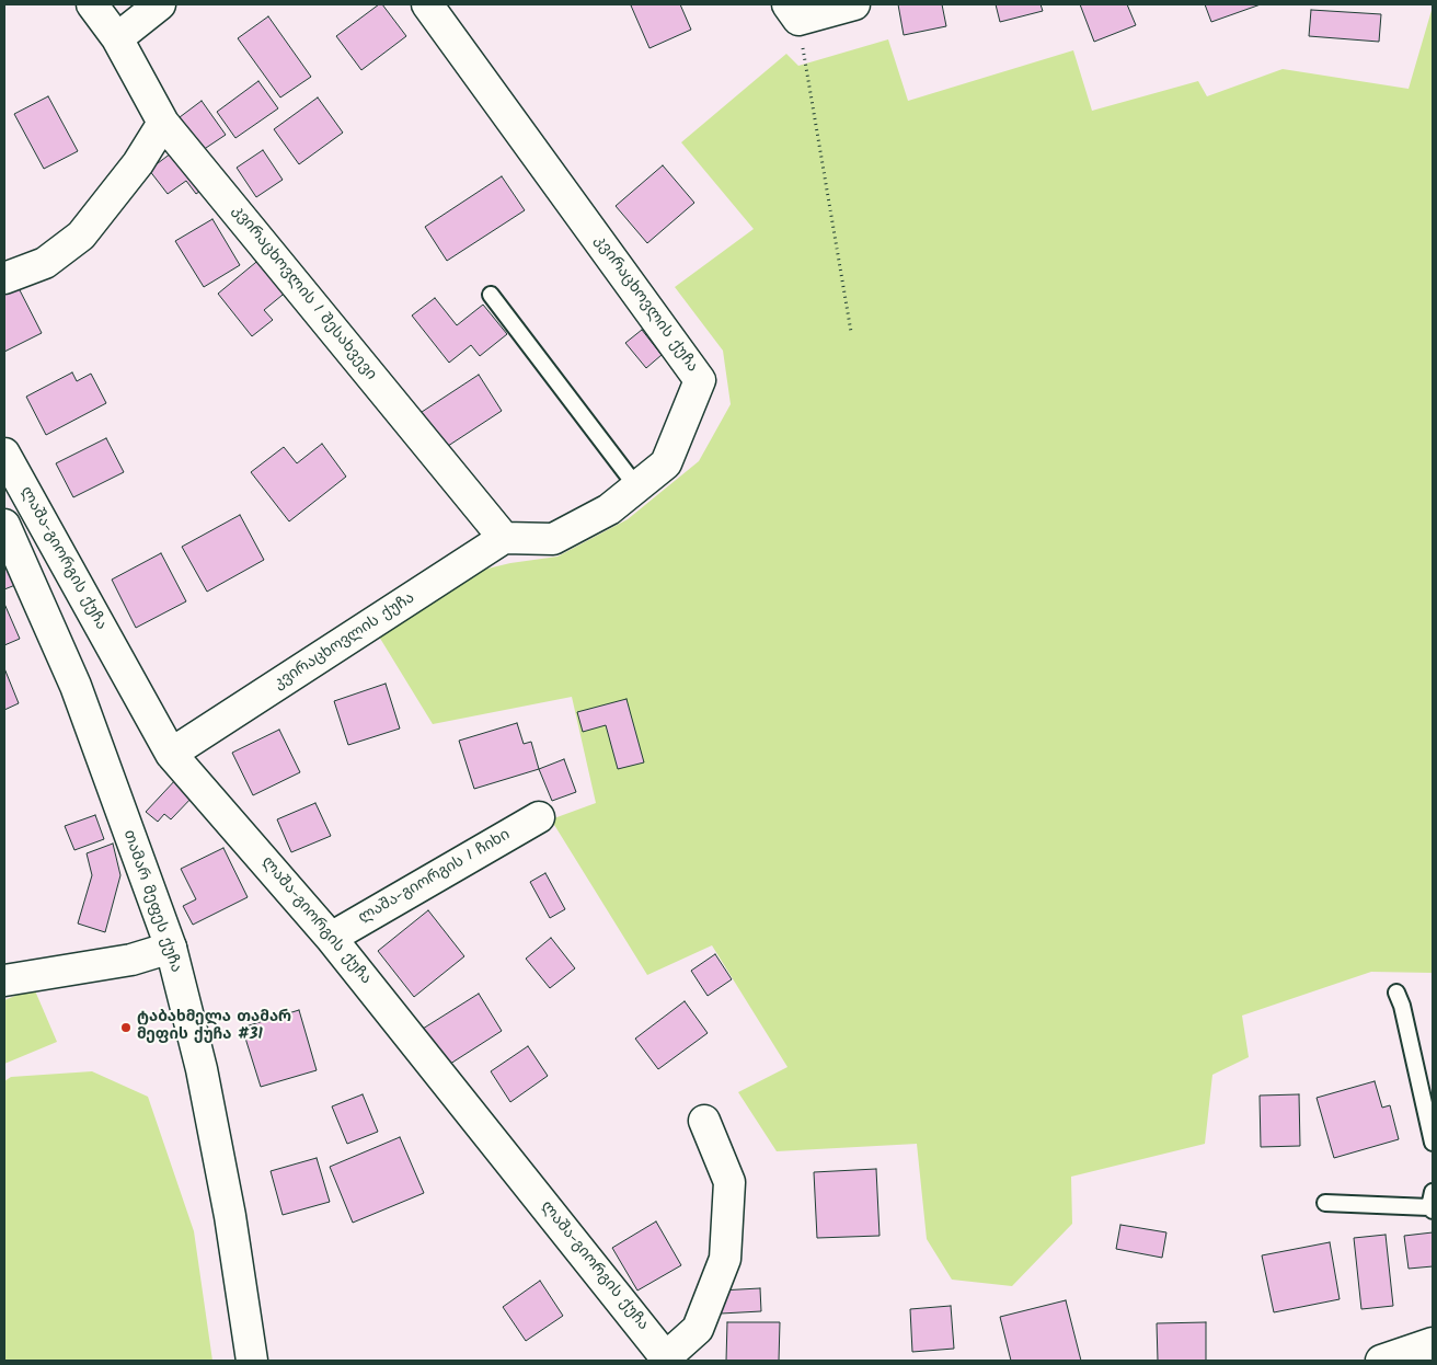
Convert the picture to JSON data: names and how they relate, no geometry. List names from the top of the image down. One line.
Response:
{"streets":{"street":["კვირაცხოვლის I შესახვევი","კვირაცხოვლის ქუჩა","ლაშა-გიორგის ქუჩა","ლაშა-გიორგის I ჩიხი","თამარ მეფეს ქუჩა"]},"crossings":[["კვირაცხოვლის I შესახვევი","კვირაცხოვლის ქუჩა"],["კვირაცხოვლის ქუჩა","ლაშა-გიორგის ქუჩა"],["ლაშა-გიორგის ქუჩა","ლაშა-გიორგის I ჩიხი"]],"places":["ტაბახმელა თამარ მეფის ქუჩა #31"]}
